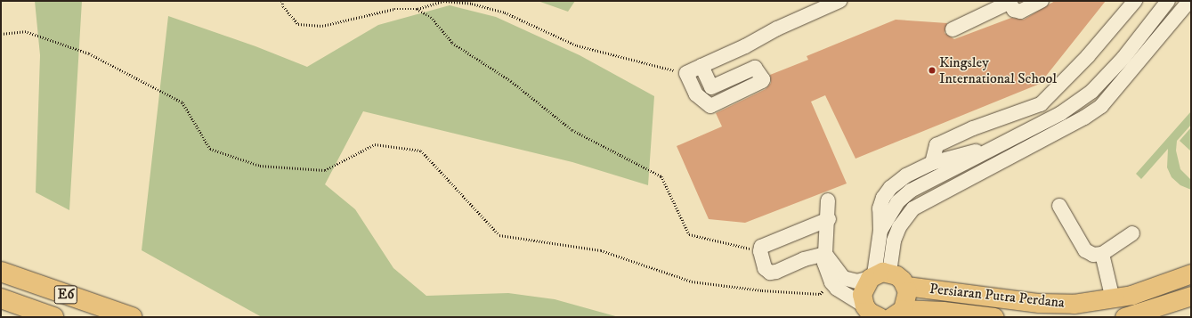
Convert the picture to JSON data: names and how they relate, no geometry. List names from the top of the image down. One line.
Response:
{"streets":{"highway":["E6"],"main road":["Persiaran Putra Perdana"]},"places":["Kingsley International School"]}
